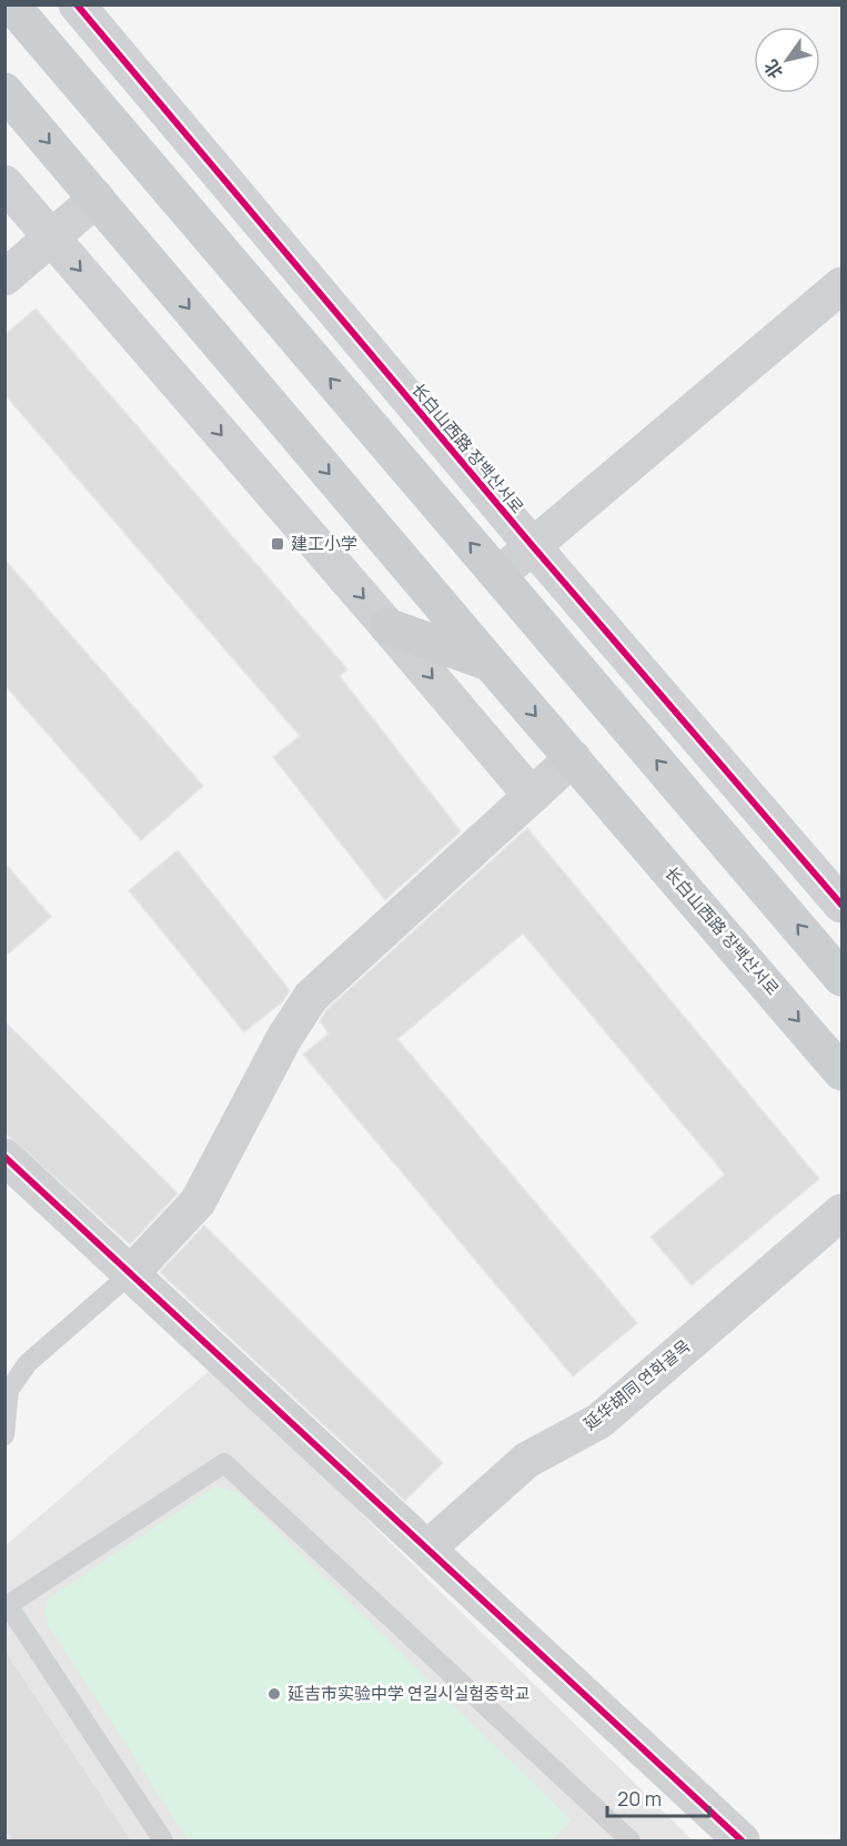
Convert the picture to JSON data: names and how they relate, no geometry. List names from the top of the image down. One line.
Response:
{"streets":{"main road":["长白山西路 장백산서로"],"street":["延华胡同 연화골목"]},"places":{"transit":["建工小学"],"other":["延吉市实验中学 연길시실험중학교"]},"scale_bar":"20 m","north":"bottom left"}
